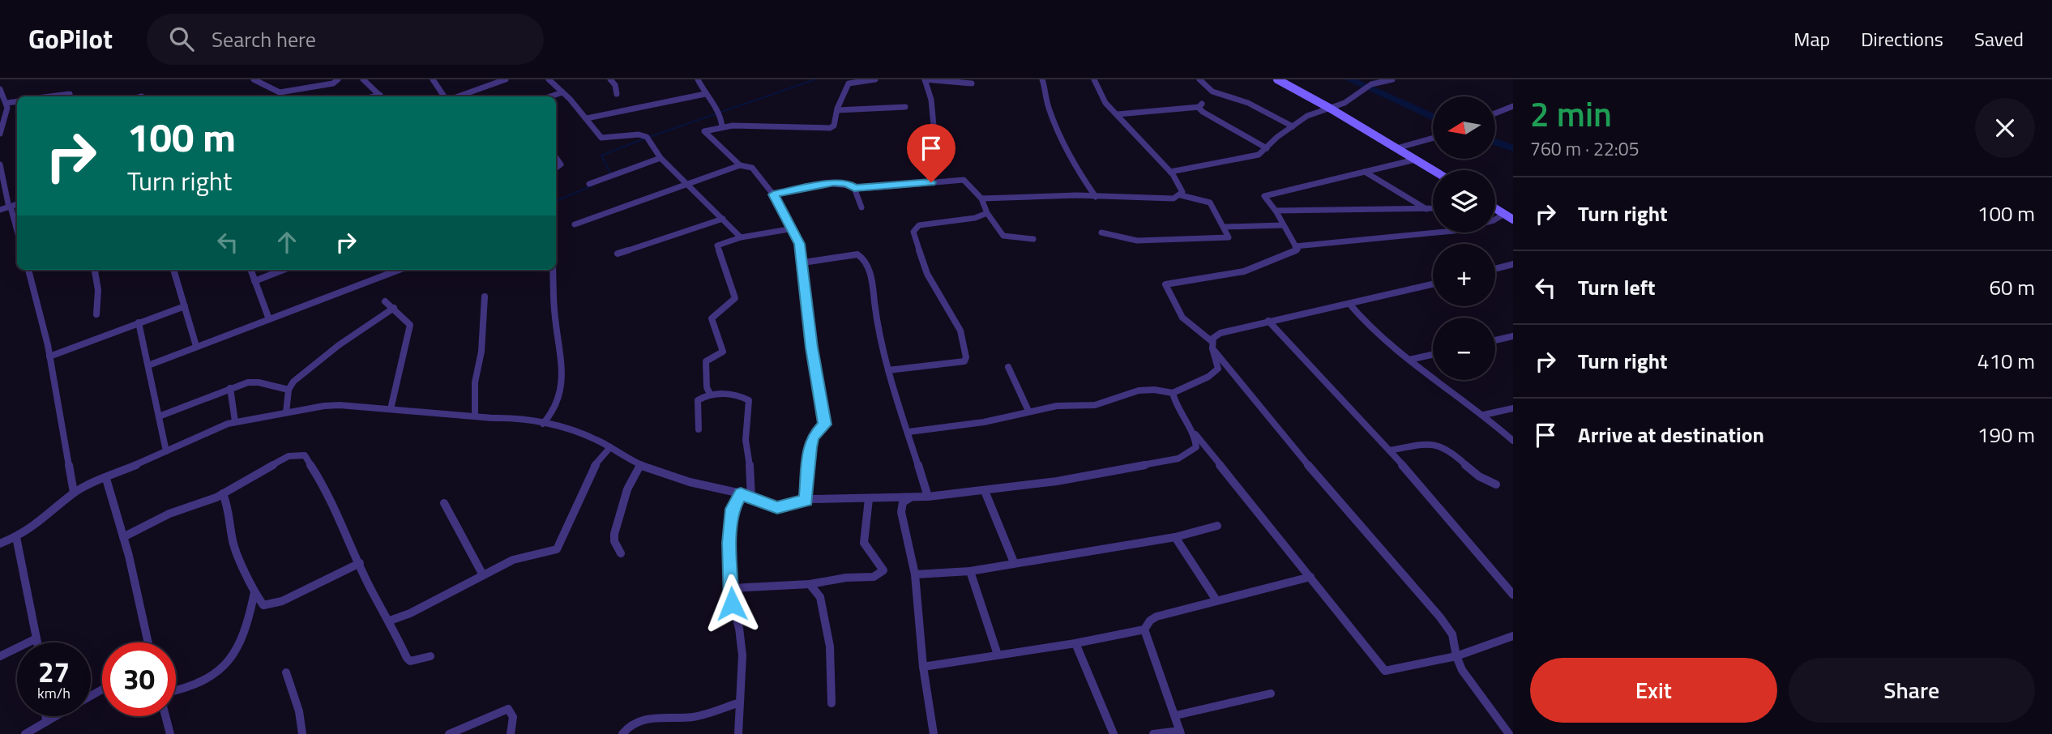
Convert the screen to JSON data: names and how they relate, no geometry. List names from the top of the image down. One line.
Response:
{"north":"left","page":{"header":"GoPilot","search":"Search here","nav":["Map","Directions","Saved"],"heading":["2 min","760 m · 22:05"],"map_buttons":["+","−"],"turn":["100 m","Turn right"],"list":[{"name":"Turn right","value":"100 m"},{"name":"Turn left","value":"60 m"},{"name":"Turn right","value":"410 m"},{"name":"Arrive at destination","value":"190 m"}],"speed":"27 km/h","limit":"30","buttons":["Exit","Share"]}}
